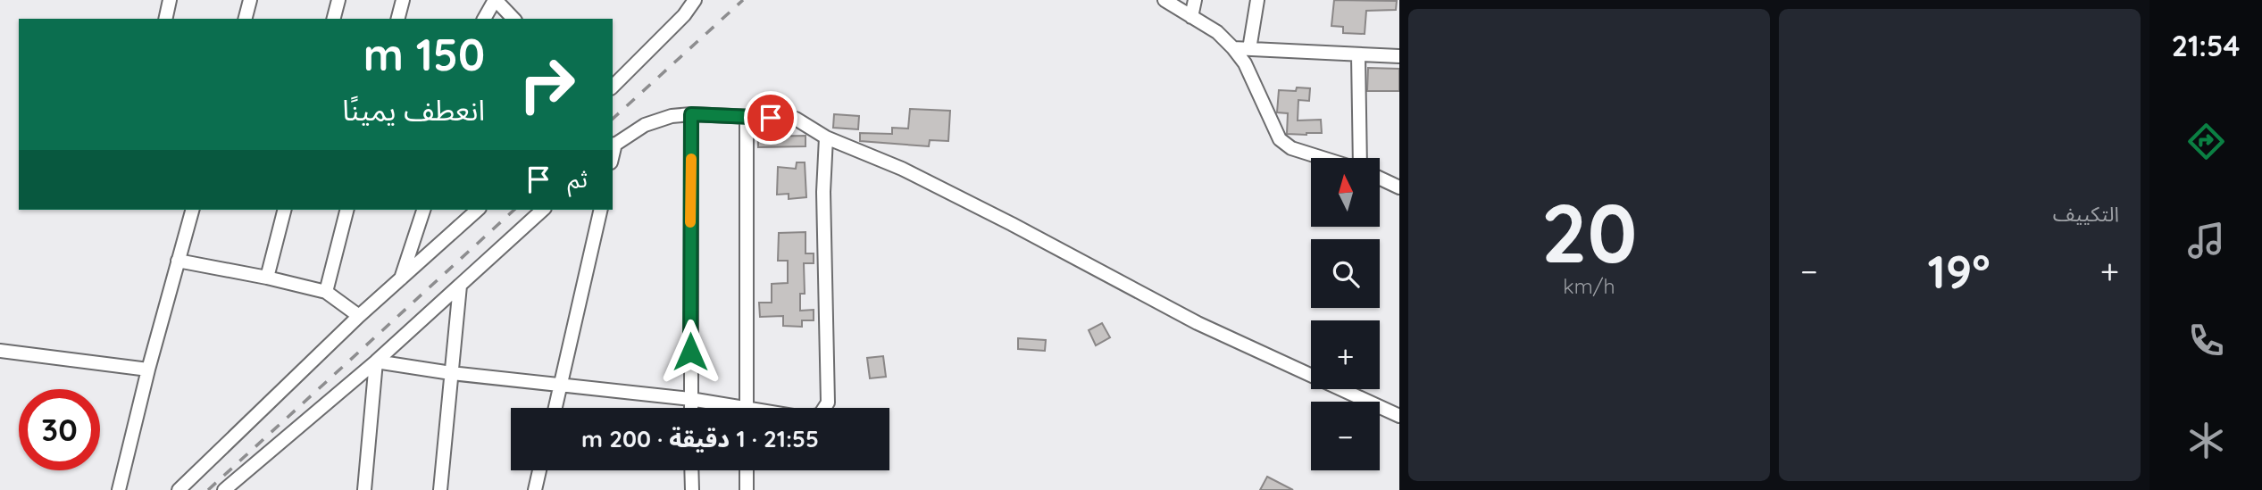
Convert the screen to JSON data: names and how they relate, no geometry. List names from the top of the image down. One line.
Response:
{"north":"top","page":{"tabs":"21:54","tile":["التكييف",["20","km/h"]],"turn":["150 m","انعطف يمينًا"],"then":"ثم","map_buttons":["+","−"],"heat":["−","19°","+"],"limit":"30","trip":"21:55 · 1 دقيقة · 200 m"}}
